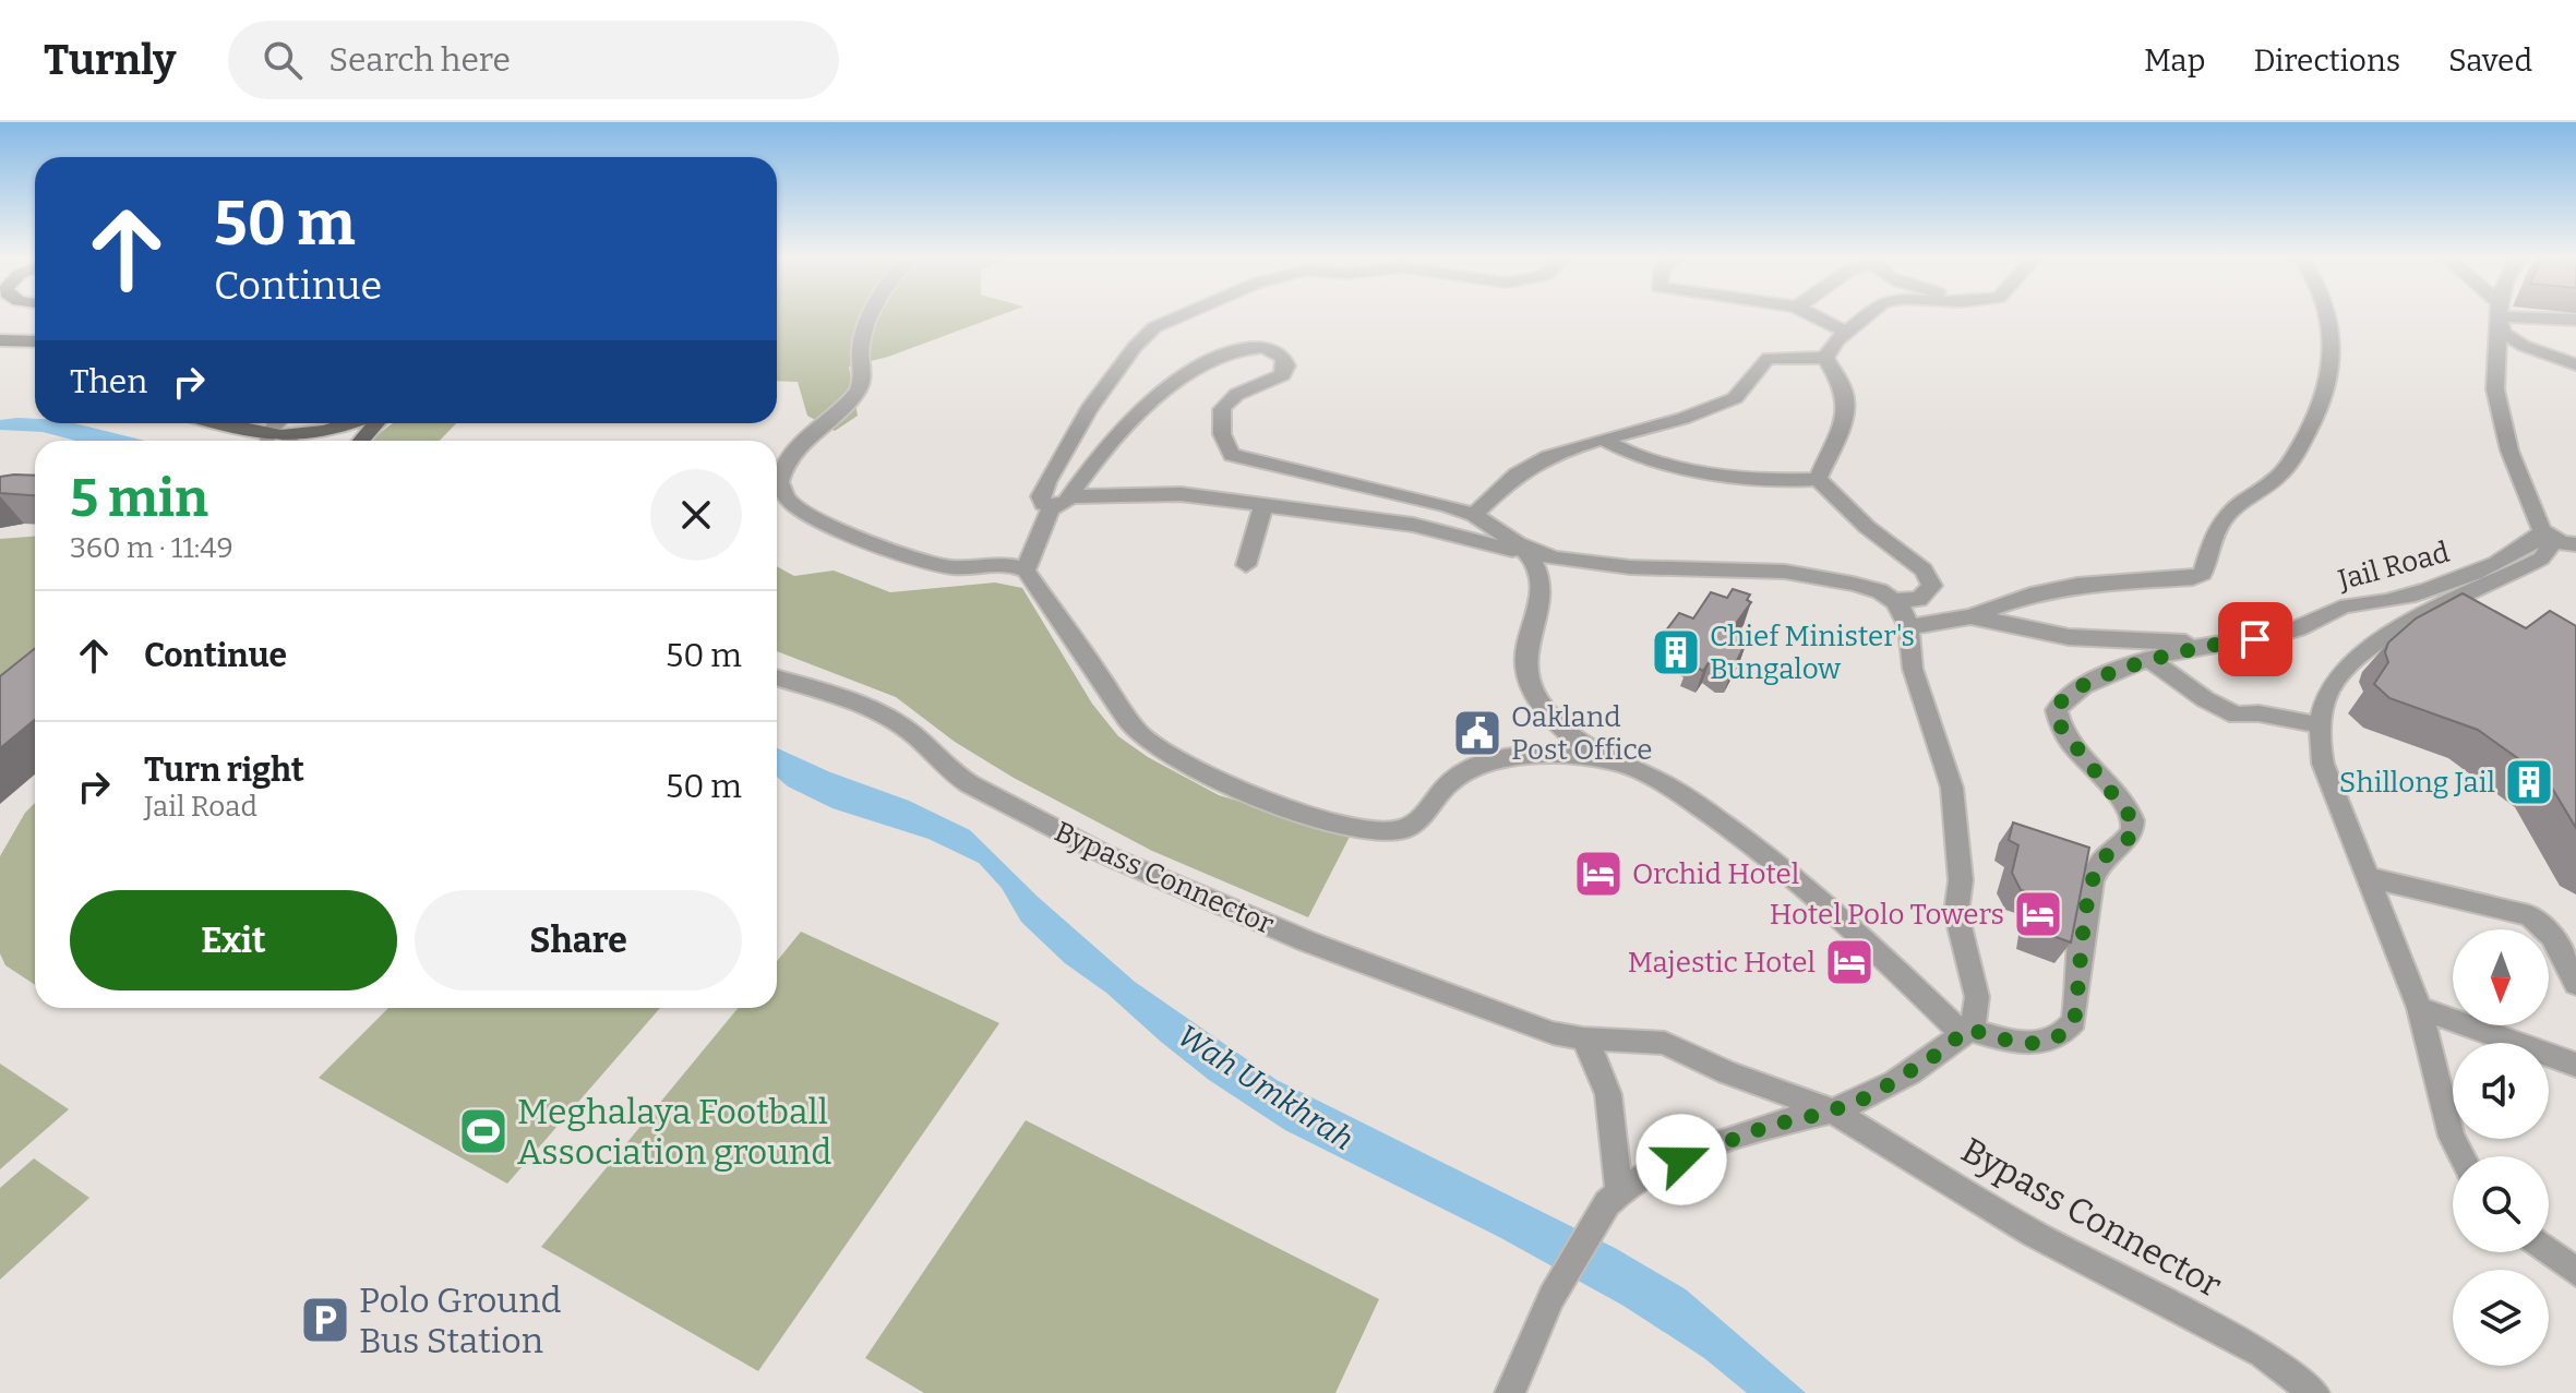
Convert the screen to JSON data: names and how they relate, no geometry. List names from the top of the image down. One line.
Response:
{"streets":{"street":["Jail Road","Bypass Connector"]},"water":["Wah Umkhrah"],"places":{"building":["Chief Minister's Bungalow","Shillong Jail"],"public building":["Oakland Post Office"],"hotel":["Orchid Hotel","Hotel Polo Towers","Majestic Hotel"],"sports":["Meghalaya Football Association ground"],"parking":["Polo Ground Bus Station"]},"north":"bottom","page":{"header":"Turnly","search":"Search here","nav":["Map","Directions","Saved"],"turn":["50 m","Continue"],"then":"Then","heading":["5 min","360 m · 11:49"],"list":[{"name":"Continue","value":"50 m"},{"name":"Turn right","note":"Jail Road","value":"50 m"}],"buttons":["Exit","Share"]}}
